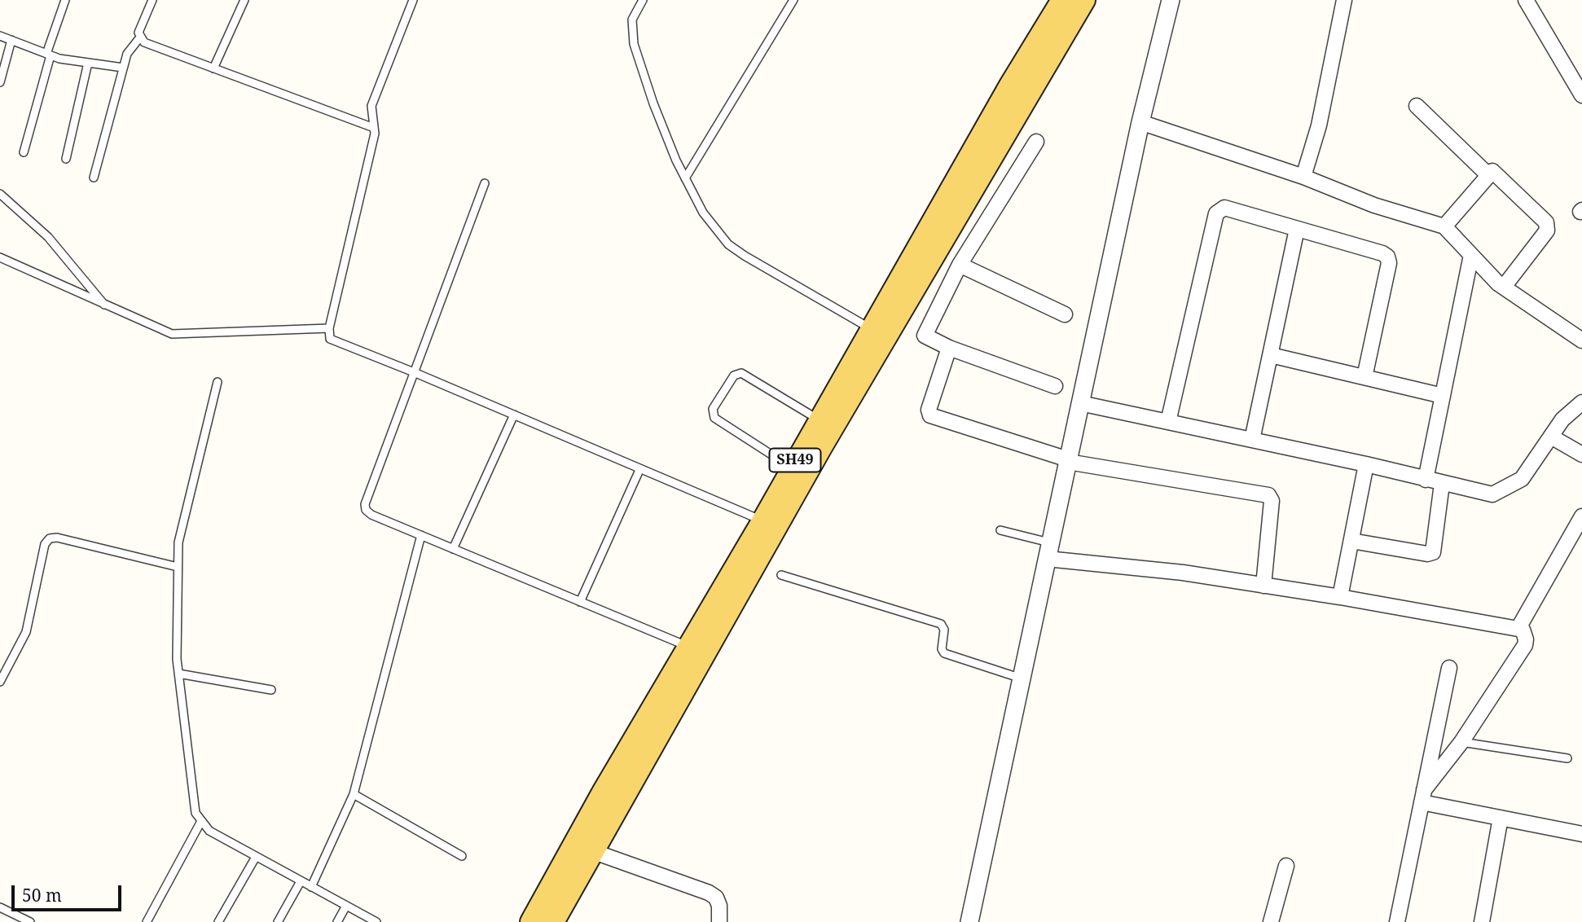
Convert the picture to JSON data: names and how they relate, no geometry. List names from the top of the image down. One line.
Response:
{"streets":{"main road":["SH49"]},"scale_bar":"50 m"}
